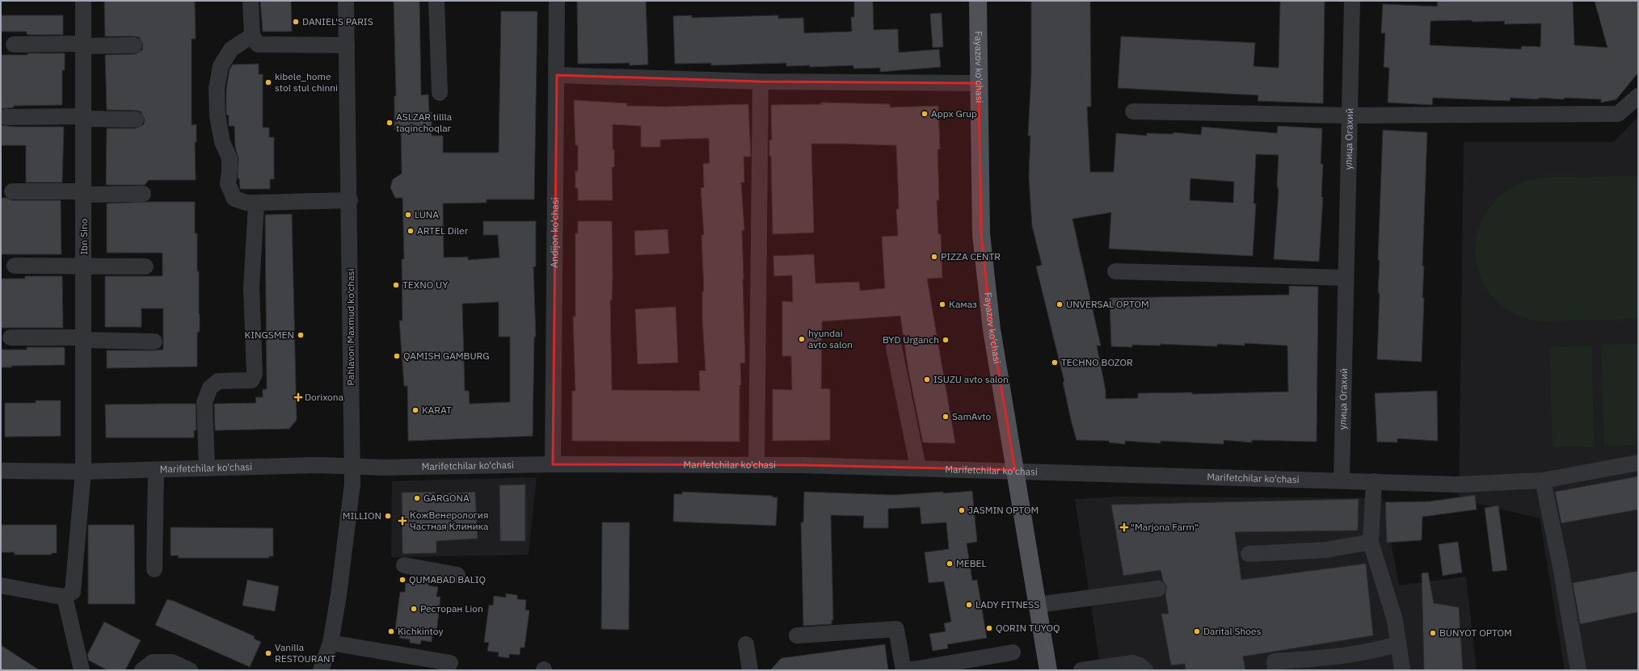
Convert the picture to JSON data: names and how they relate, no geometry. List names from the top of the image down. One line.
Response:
{"streets":{"main road":["Fayazov ko'chasi"],"street":["улица Огахий","Andijon ko'chasi","Ibn Sino","Pahlavon Maxmud ko'chasi","Marifetchilar ko'chasi"]},"crossings":[["Fayazov ko'chasi","Marifetchilar ko'chasi"],["улица Огахий","Marifetchilar ko'chasi"],["Andijon ko'chasi","Marifetchilar ko'chasi"],["Ibn Sino","Marifetchilar ko'chasi"],["Pahlavon Maxmud ko'chasi","Marifetchilar ko'chasi"]],"places":{"other":["DANIEL'S PARIS","kibele_home stol stul chinni","Appx Grup","ASLZAR tillla taqinchoqlar","LUNA","ARTEL Diler","PIZZA CENTR","TEXNO UY","Камаз","UNVERSAL OPTOM","KINGSMEN","hyundai avto salon","BYD Urganch","QAMISH GAMBURG","TECHNO BOZOR","ISUZU avto salon","KARAT","SamAvto","GARGONA","JASMIN OPTOM","MILLION","MEBEL","QUMABAD BALIQ","LADY FITNESS","Ресторан Lion","QORIN TUYOQ","Kichkintoy","Darital Shoes","BUNYOT OPTOM","Vanilla RESTOURANT"],"health":["Dorixona","КожВенерология Частная Клиника","\"Marjona Farm\""]}}
